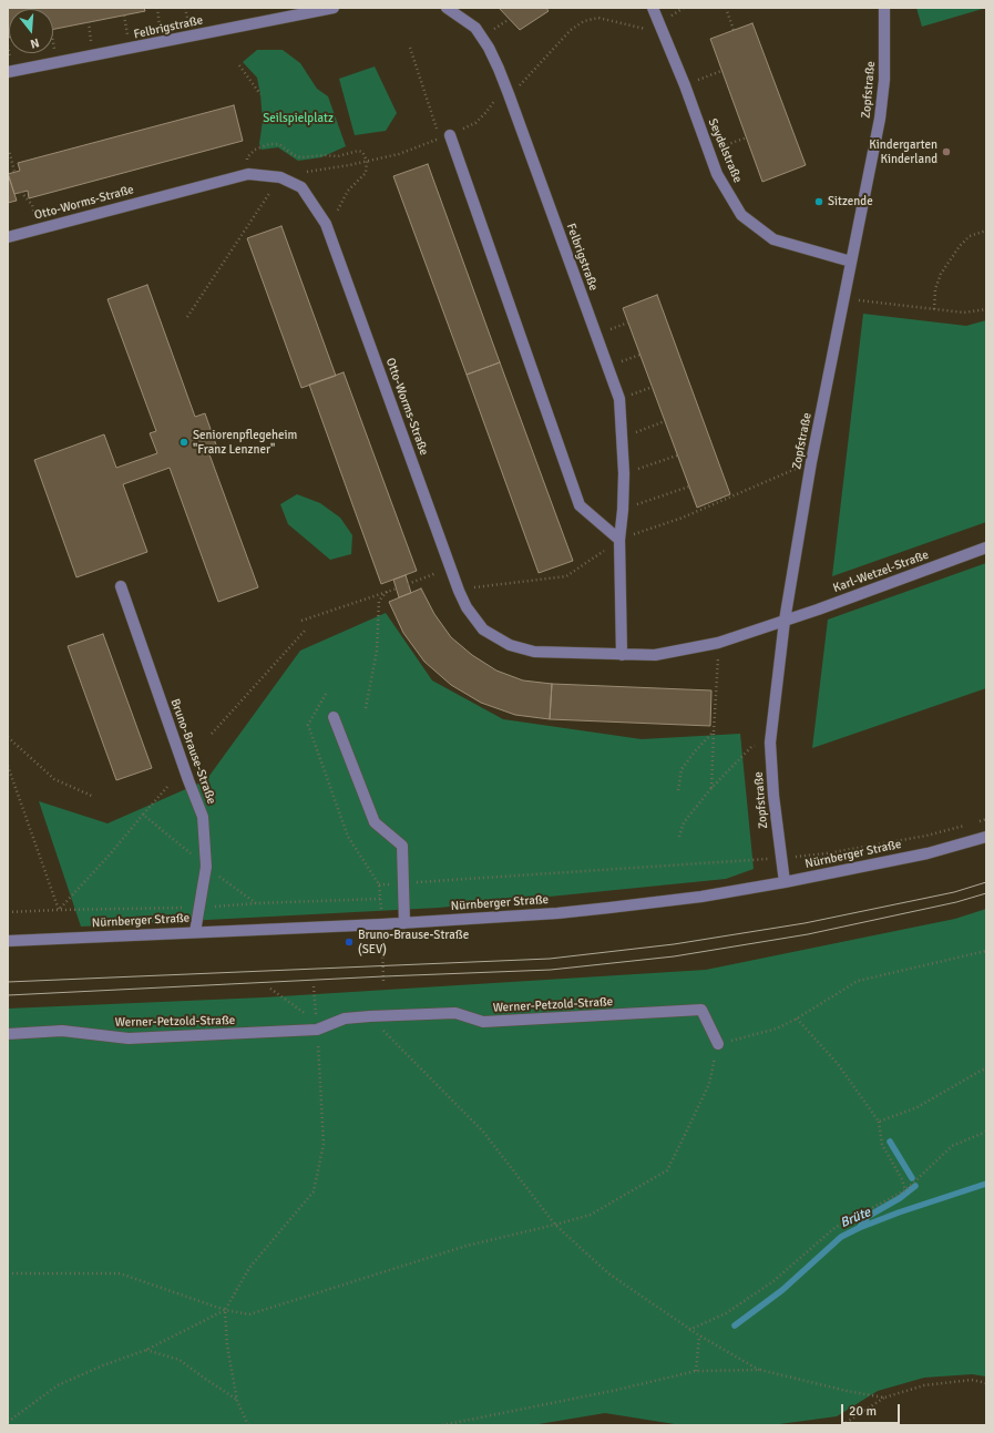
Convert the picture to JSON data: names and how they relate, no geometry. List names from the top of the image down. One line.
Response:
{"streets":{"street":["Felbrigstraße","Zopfstraße","Seydelstraße","Otto-Worms-Straße","Karl-Wetzel-Straße","Bruno-Brause-Straße","Nürnberger Straße","Werner-Petzold-Straße"]},"crossings":[["Felbrigstraße","Otto-Worms-Straße"],["Zopfstraße","Seydelstraße"],["Zopfstraße","Otto-Worms-Straße"],["Zopfstraße","Karl-Wetzel-Straße"],["Zopfstraße","Nürnberger Straße"],["Otto-Worms-Straße","Karl-Wetzel-Straße"],["Bruno-Brause-Straße","Nürnberger Straße"]],"water":["Brüte"],"parks":["Seilspielplatz"],"places":["Kindergarten Kinderland","Sitzende","Seniorenpflegeheim \"Franz Lenzner\"","Bruno-Brause-Straße (SEV)"],"scale_bar":"20 m","north":"bottom"}
